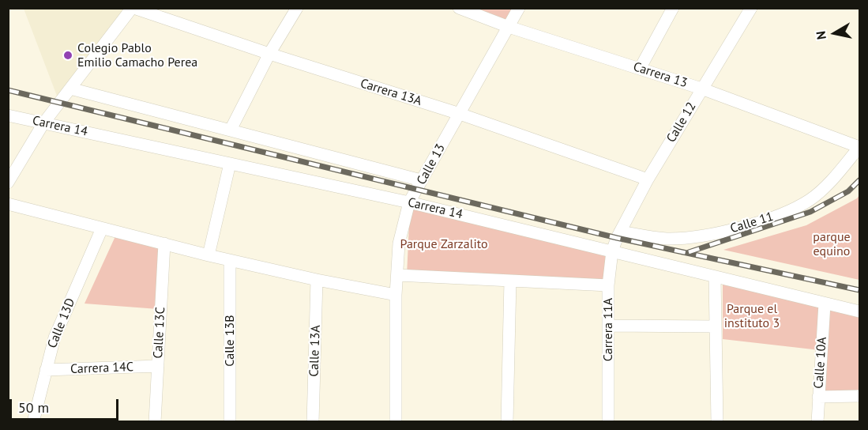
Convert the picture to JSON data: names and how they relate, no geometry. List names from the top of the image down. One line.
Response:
{"streets":{"street":["Carrera 13","Carrera 13A","Calle 12","Carrera 14","Calle 13","Calle 11","Calle 13D","Carrera 11A","Calle 13C","Calle 13B","Calle 13A","Calle 10A","Carrera 14C"]},"crossings":[["Carrera 13","Calle 12"],["Carrera 13","Calle 13"],["Carrera 13","Calle 11"],["Carrera 13A","Calle 12"],["Carrera 13A","Calle 13"],["Calle 12","Calle 11"],["Calle 12","Carrera 11A"],["Carrera 14","Calle 13"],["Carrera 14","Carrera 11A"],["Carrera 14","Calle 10A"],["Calle 11","Carrera 11A"],["Calle 13D","Carrera 14C"],["Calle 13C","Carrera 14C"]],"parks":["parque equino","Parque Zarzalito","Parque el instituto 3"],"places":["Colegio Pablo Emilio Camacho Perea"],"scale_bar":"50 m","north":"left"}
